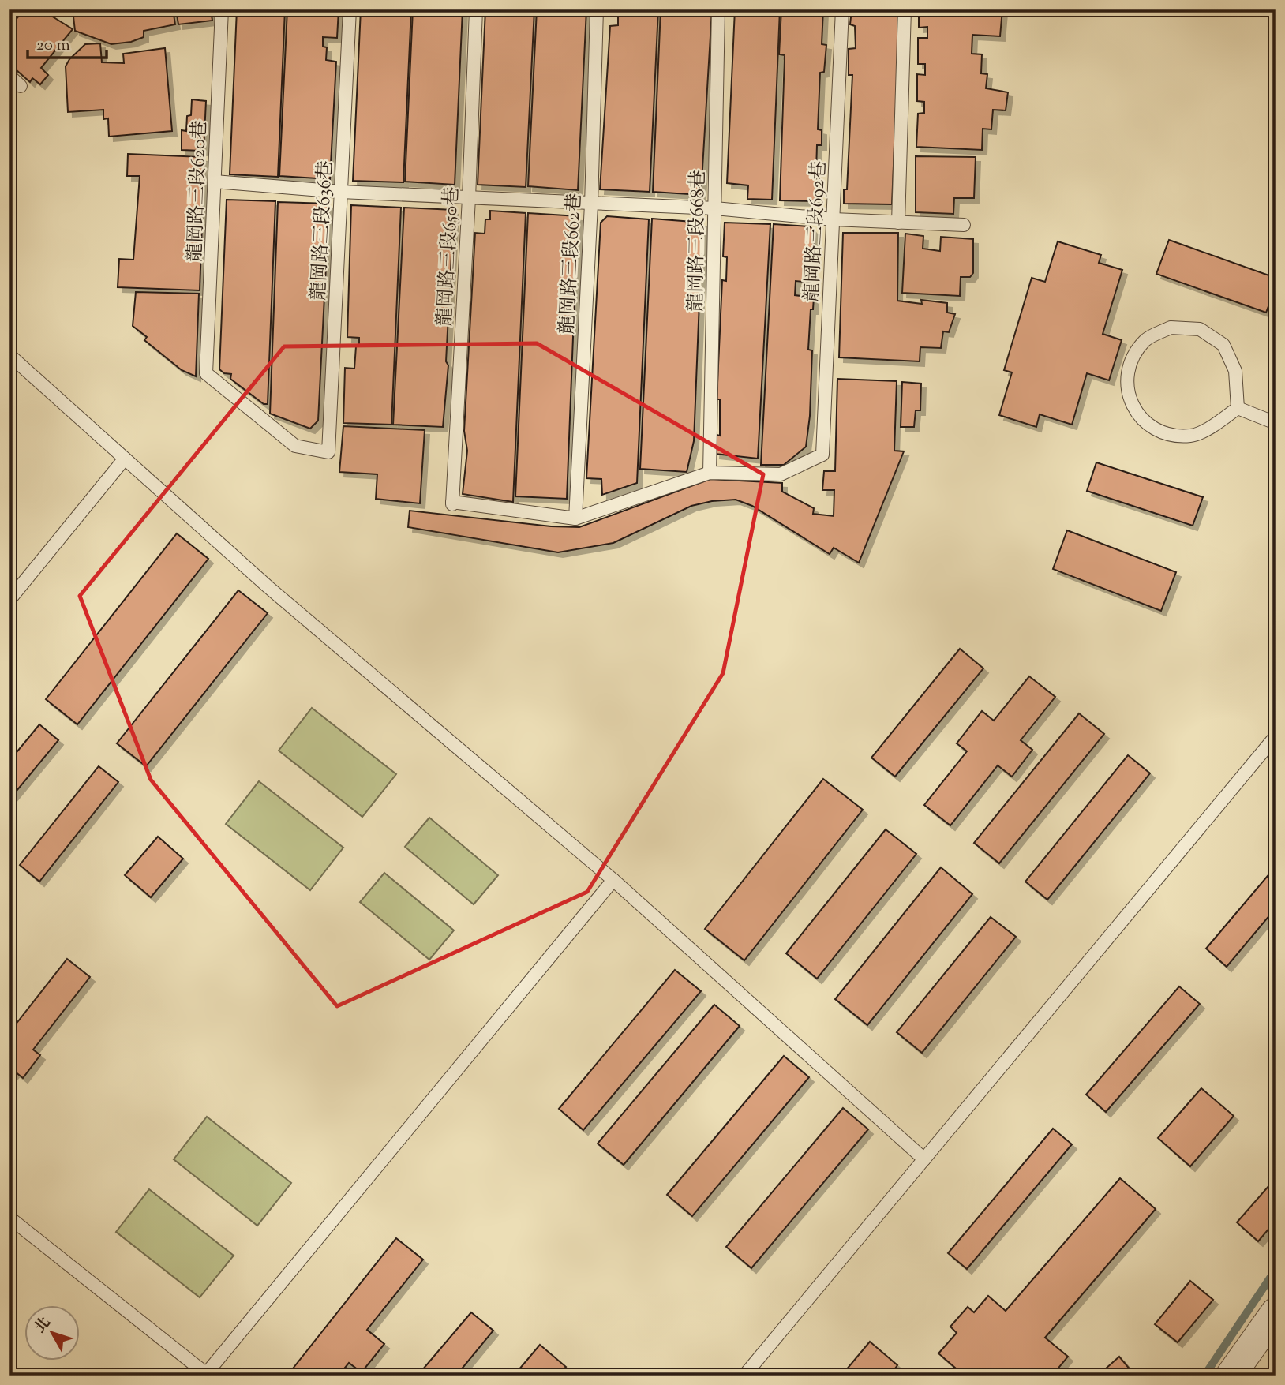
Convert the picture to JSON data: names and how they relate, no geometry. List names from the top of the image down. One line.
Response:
{"streets":{"lane":["龍岡路三段620巷","龍岡路三段636巷","龍岡路三段692巷","龍岡路三段668巷","龍岡路三段650巷","龍岡路三段662巷"]},"crossings":[["龍岡路三段620巷","龍岡路三段636巷"],["龍岡路三段692巷","龍岡路三段668巷"],["龍岡路三段650巷","龍岡路三段662巷"]],"scale_bar":"20 m","north":"top left"}
